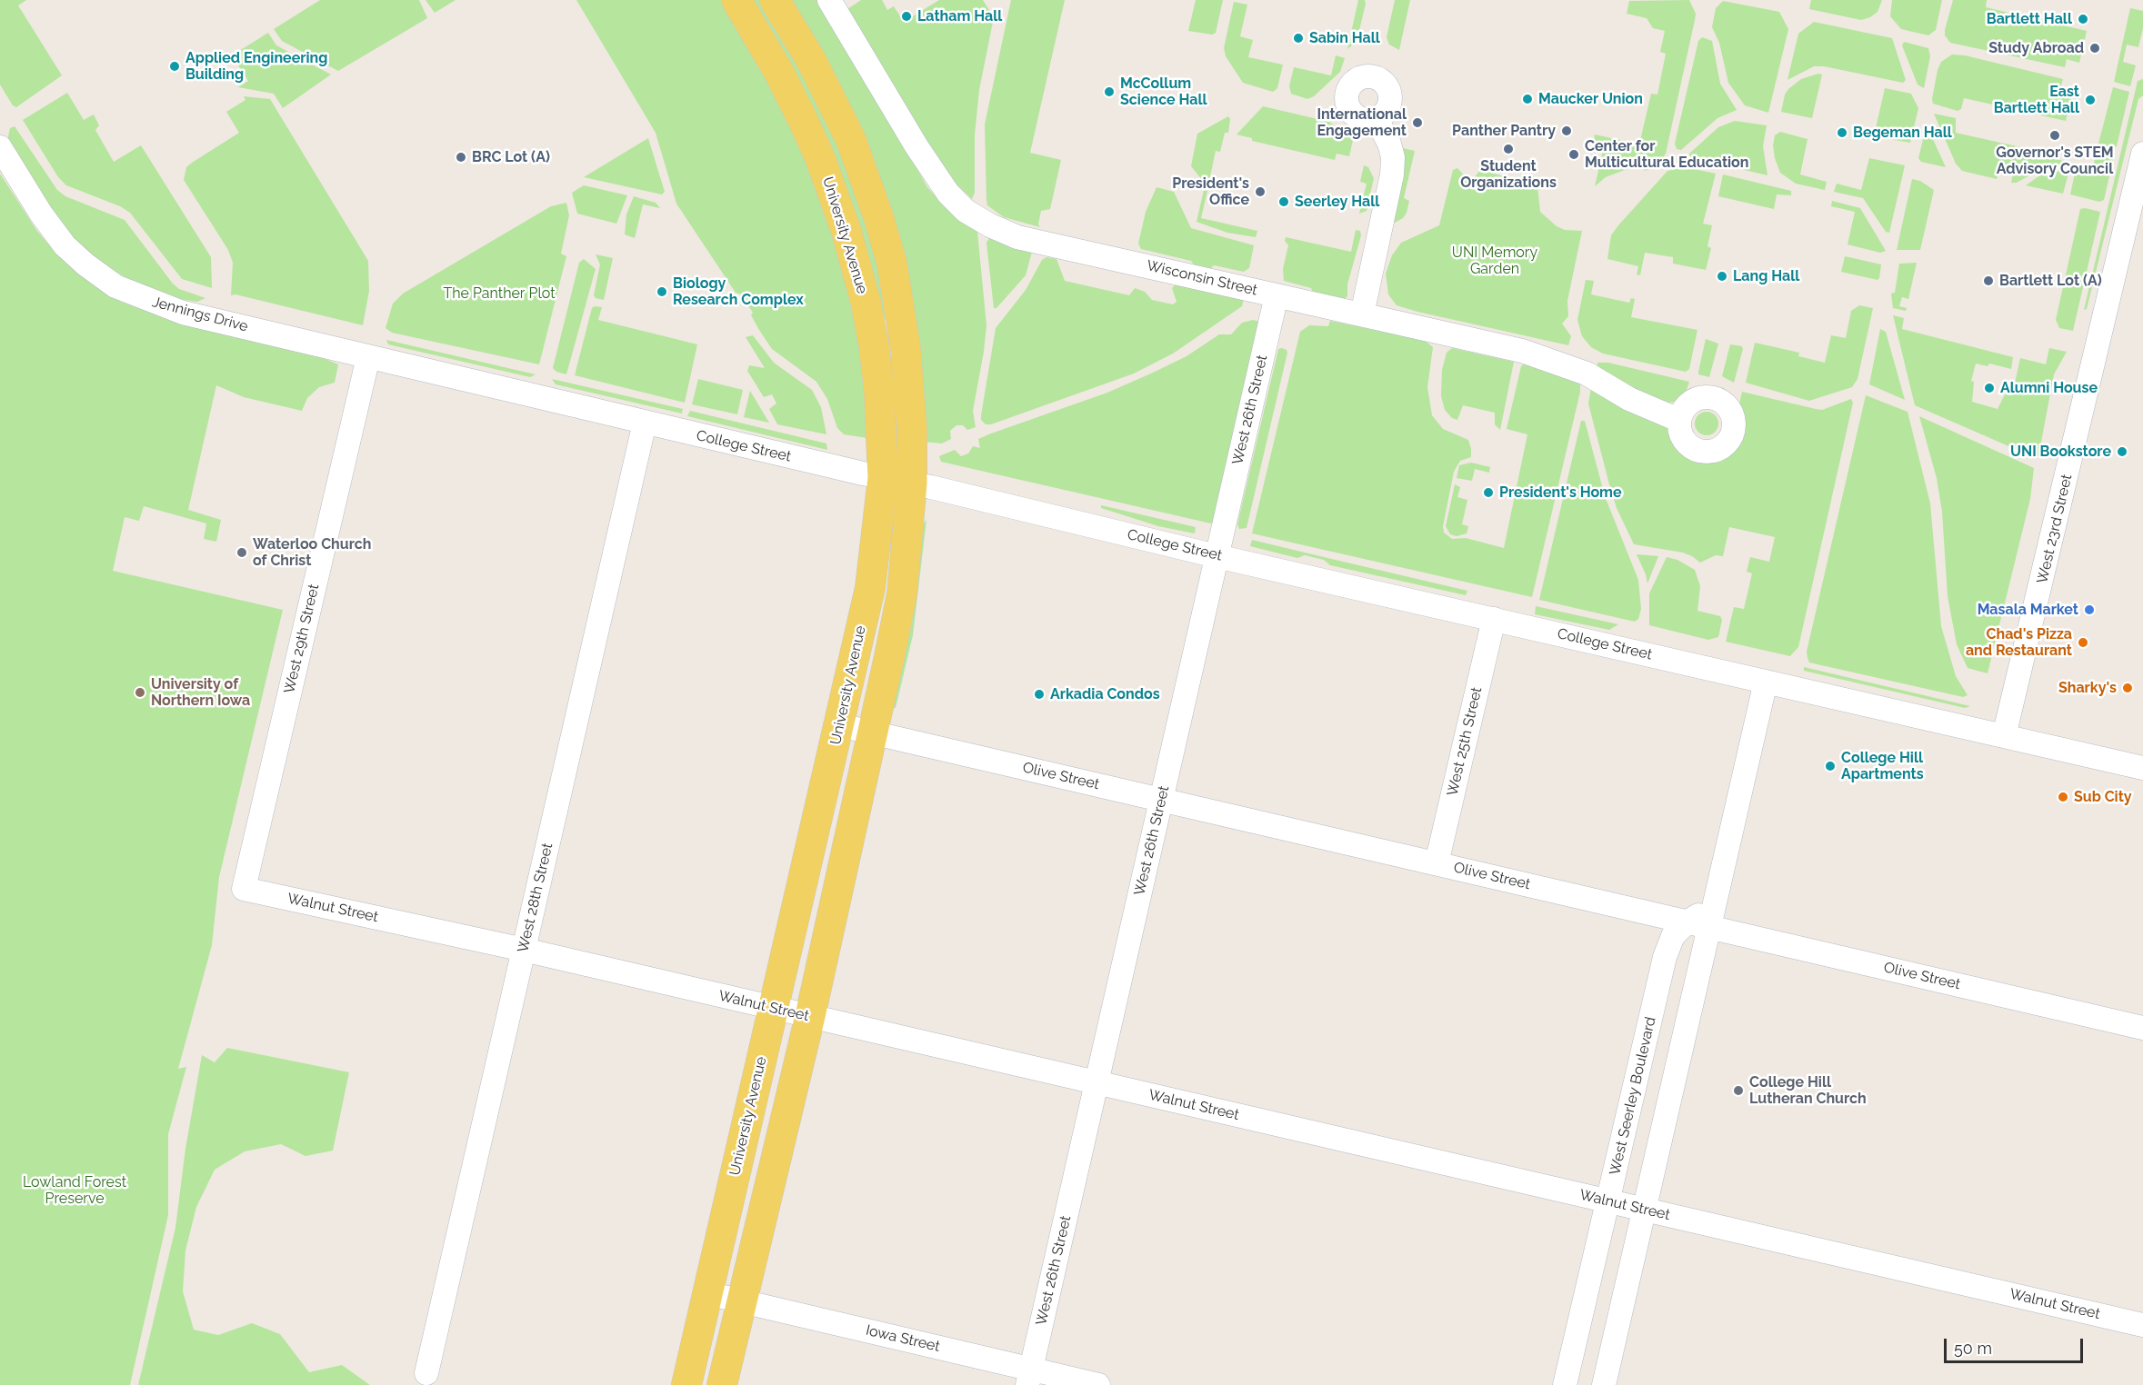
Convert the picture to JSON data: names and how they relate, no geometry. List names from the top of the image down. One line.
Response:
{"streets":{"main road":["University Avenue"],"street":["Wisconsin Street","Jennings Drive","West 26th Street","College Street","West 23rd Street","West 29th Street","West 25th Street","Olive Street","West 28th Street","Walnut Street","West Seerley Boulevard","Iowa Street"]},"crossings":[["University Avenue","College Street"],["University Avenue","Olive Street"],["University Avenue","Walnut Street"],["University Avenue","Iowa Street"],["Wisconsin Street","West 26th Street"],["Jennings Drive","College Street"],["Jennings Drive","West 29th Street"],["West 26th Street","College Street"],["West 26th Street","Olive Street"],["West 26th Street","Walnut Street"],["West 26th Street","Iowa Street"],["College Street","West 23rd Street"],["College Street","West 29th Street"],["College Street","West 25th Street"],["College Street","West 28th Street"],["College Street","West Seerley Boulevard"],["West 29th Street","Walnut Street"],["West 25th Street","Olive Street"],["Olive Street","West Seerley Boulevard"],["West 28th Street","Walnut Street"],["Walnut Street","West Seerley Boulevard"]],"parks":["UNI Memory Garden","The Panther Plot","Lowland Forest Preserve"],"places":["Latham Hall","Bartlett Hall","Sabin Hall","Study Abroad","Applied Engineering Building","McCollum Science Hall","Maucker Union","East Bartlett Hall","International Engagement","Panther Pantry","Begeman Hall","Governor's STEM Advisory Council","Student Organizations","Center for Multicultural Education","BRC Lot (A)","President's Office","Seerley Hall","Lang Hall","Bartlett Lot (A)","Biology Research Complex","Alumni House","UNI Bookstore","President's Home","Waterloo Church of Christ","Masala Market","Chad's Pizza and Restaurant","Sharky's","University of Northern Iowa","Arkadia Condos","College Hill Apartments","Sub City","College Hill Lutheran Church"],"scale_bar":"50 m"}
